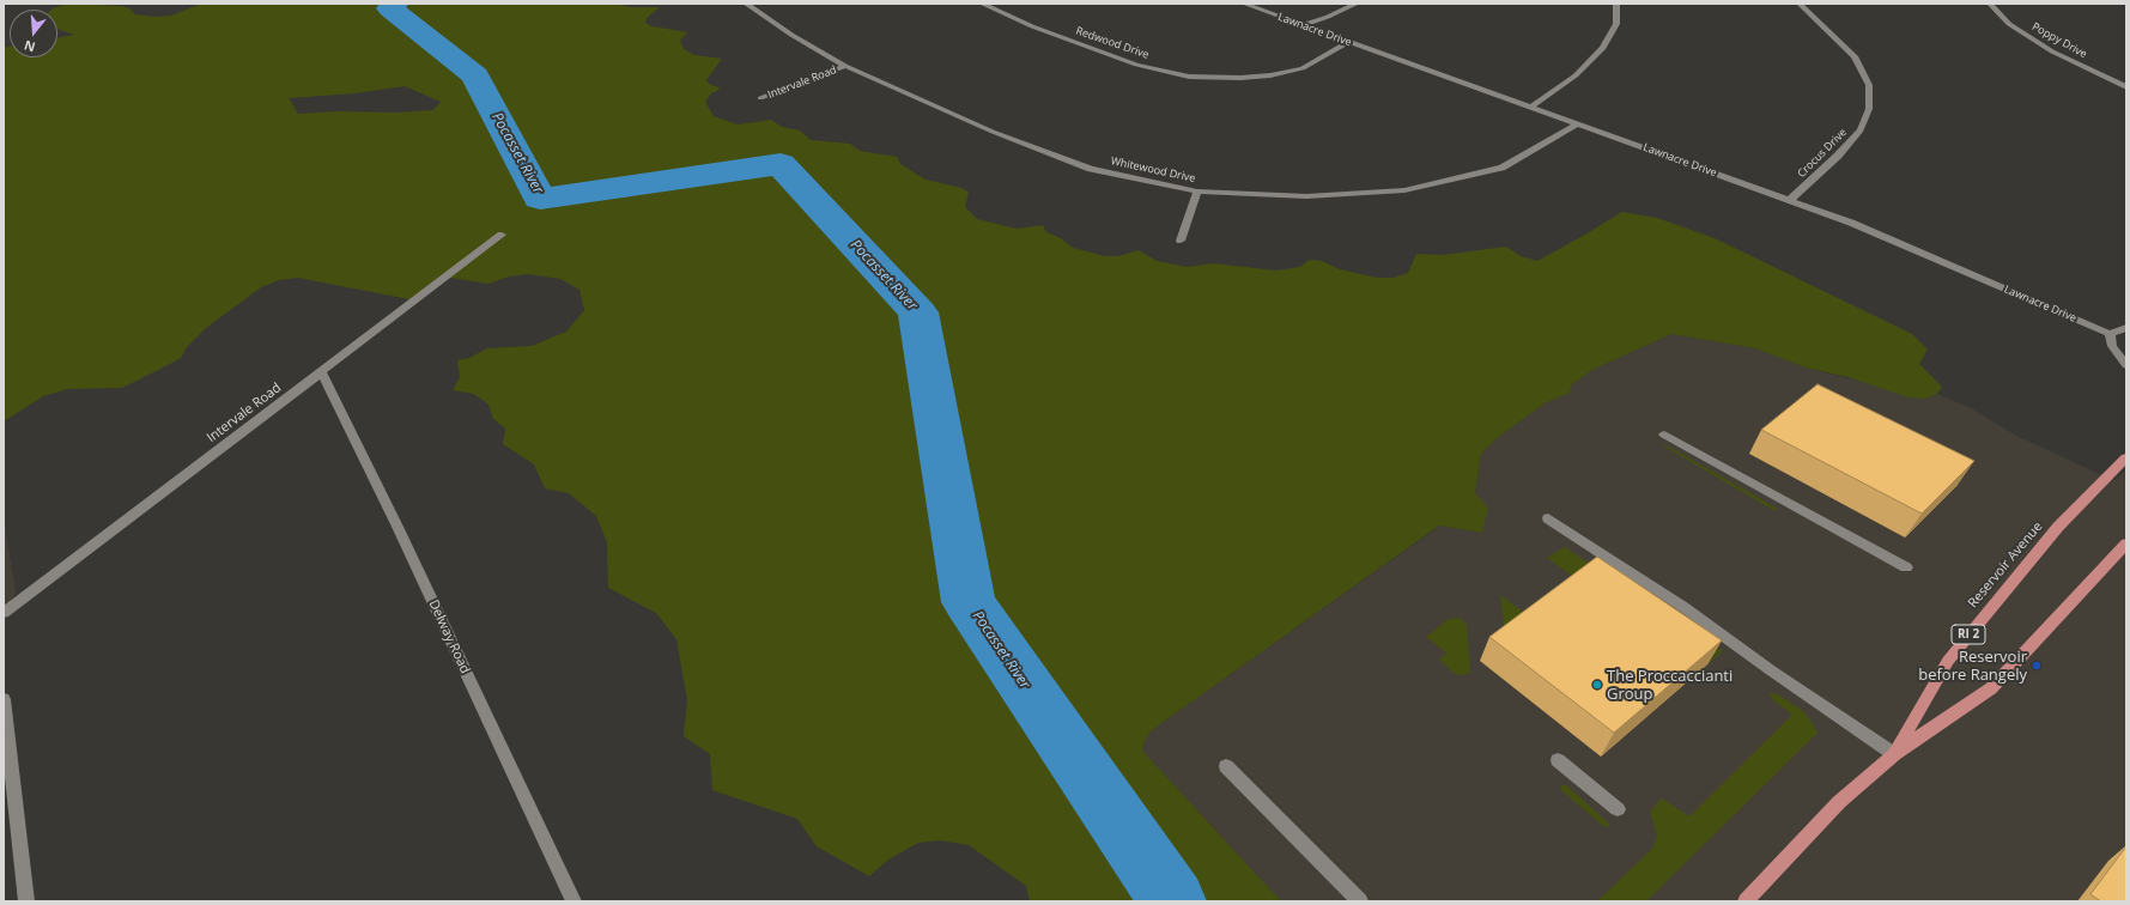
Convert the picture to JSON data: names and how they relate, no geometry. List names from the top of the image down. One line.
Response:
{"streets":{"main road":["Reservoir Avenue","RI 2"],"street":["Lawnacre Drive","Poppy Drive","Redwood Drive","Intervale Road","Crocus Drive","Whitewood Drive","Delway Road"]},"crossings":[["Lawnacre Drive","Redwood Drive"],["Lawnacre Drive","Crocus Drive"],["Lawnacre Drive","Whitewood Drive"],["Intervale Road","Whitewood Drive"],["Intervale Road","Delway Road"]],"water":["Pocasset River"],"places":["Reservoir before Rangely","The Proccaccianti Group"],"north":"bottom"}
